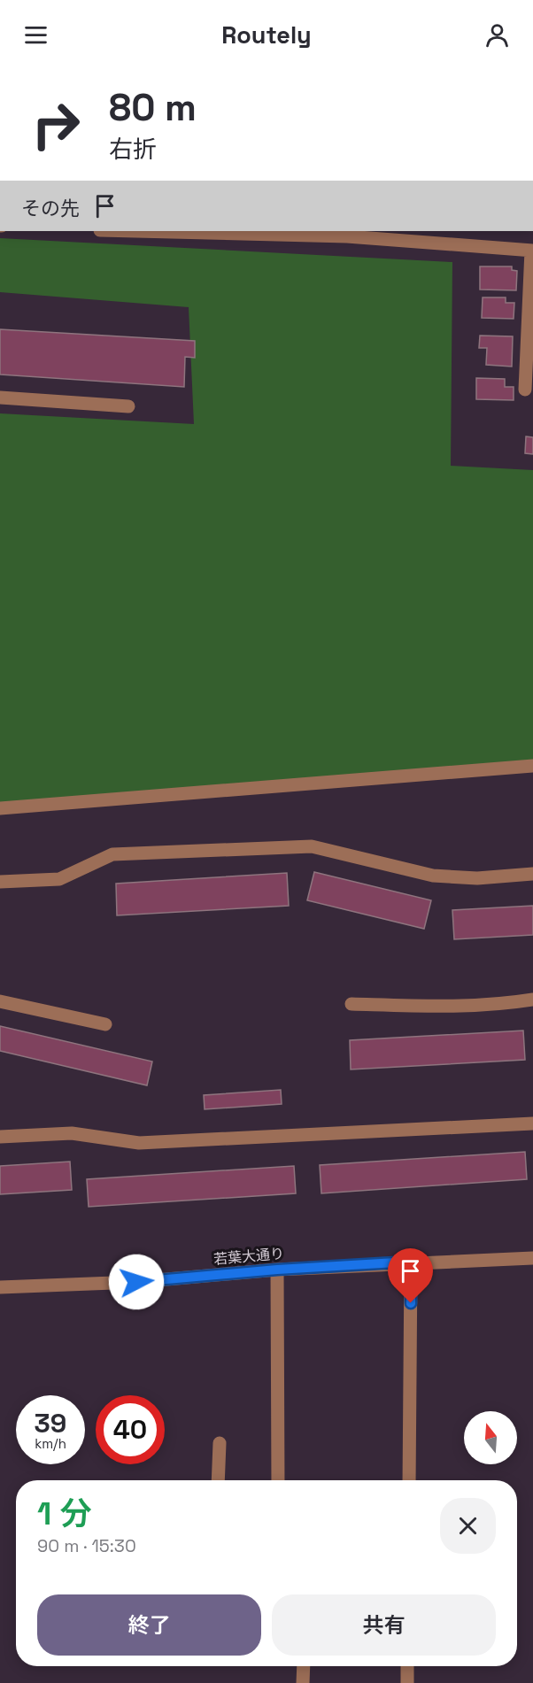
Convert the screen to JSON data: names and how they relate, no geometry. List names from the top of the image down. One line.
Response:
{"streets":{"street":["若葉大通り"]},"north":"top","page":{"header":"Routely","turn":["80 m","右折"],"then":"その先","speed":"39 km/h","limit":"40","heading":["1 分","90 m · 15:30"],"buttons":["終了","共有"]}}
